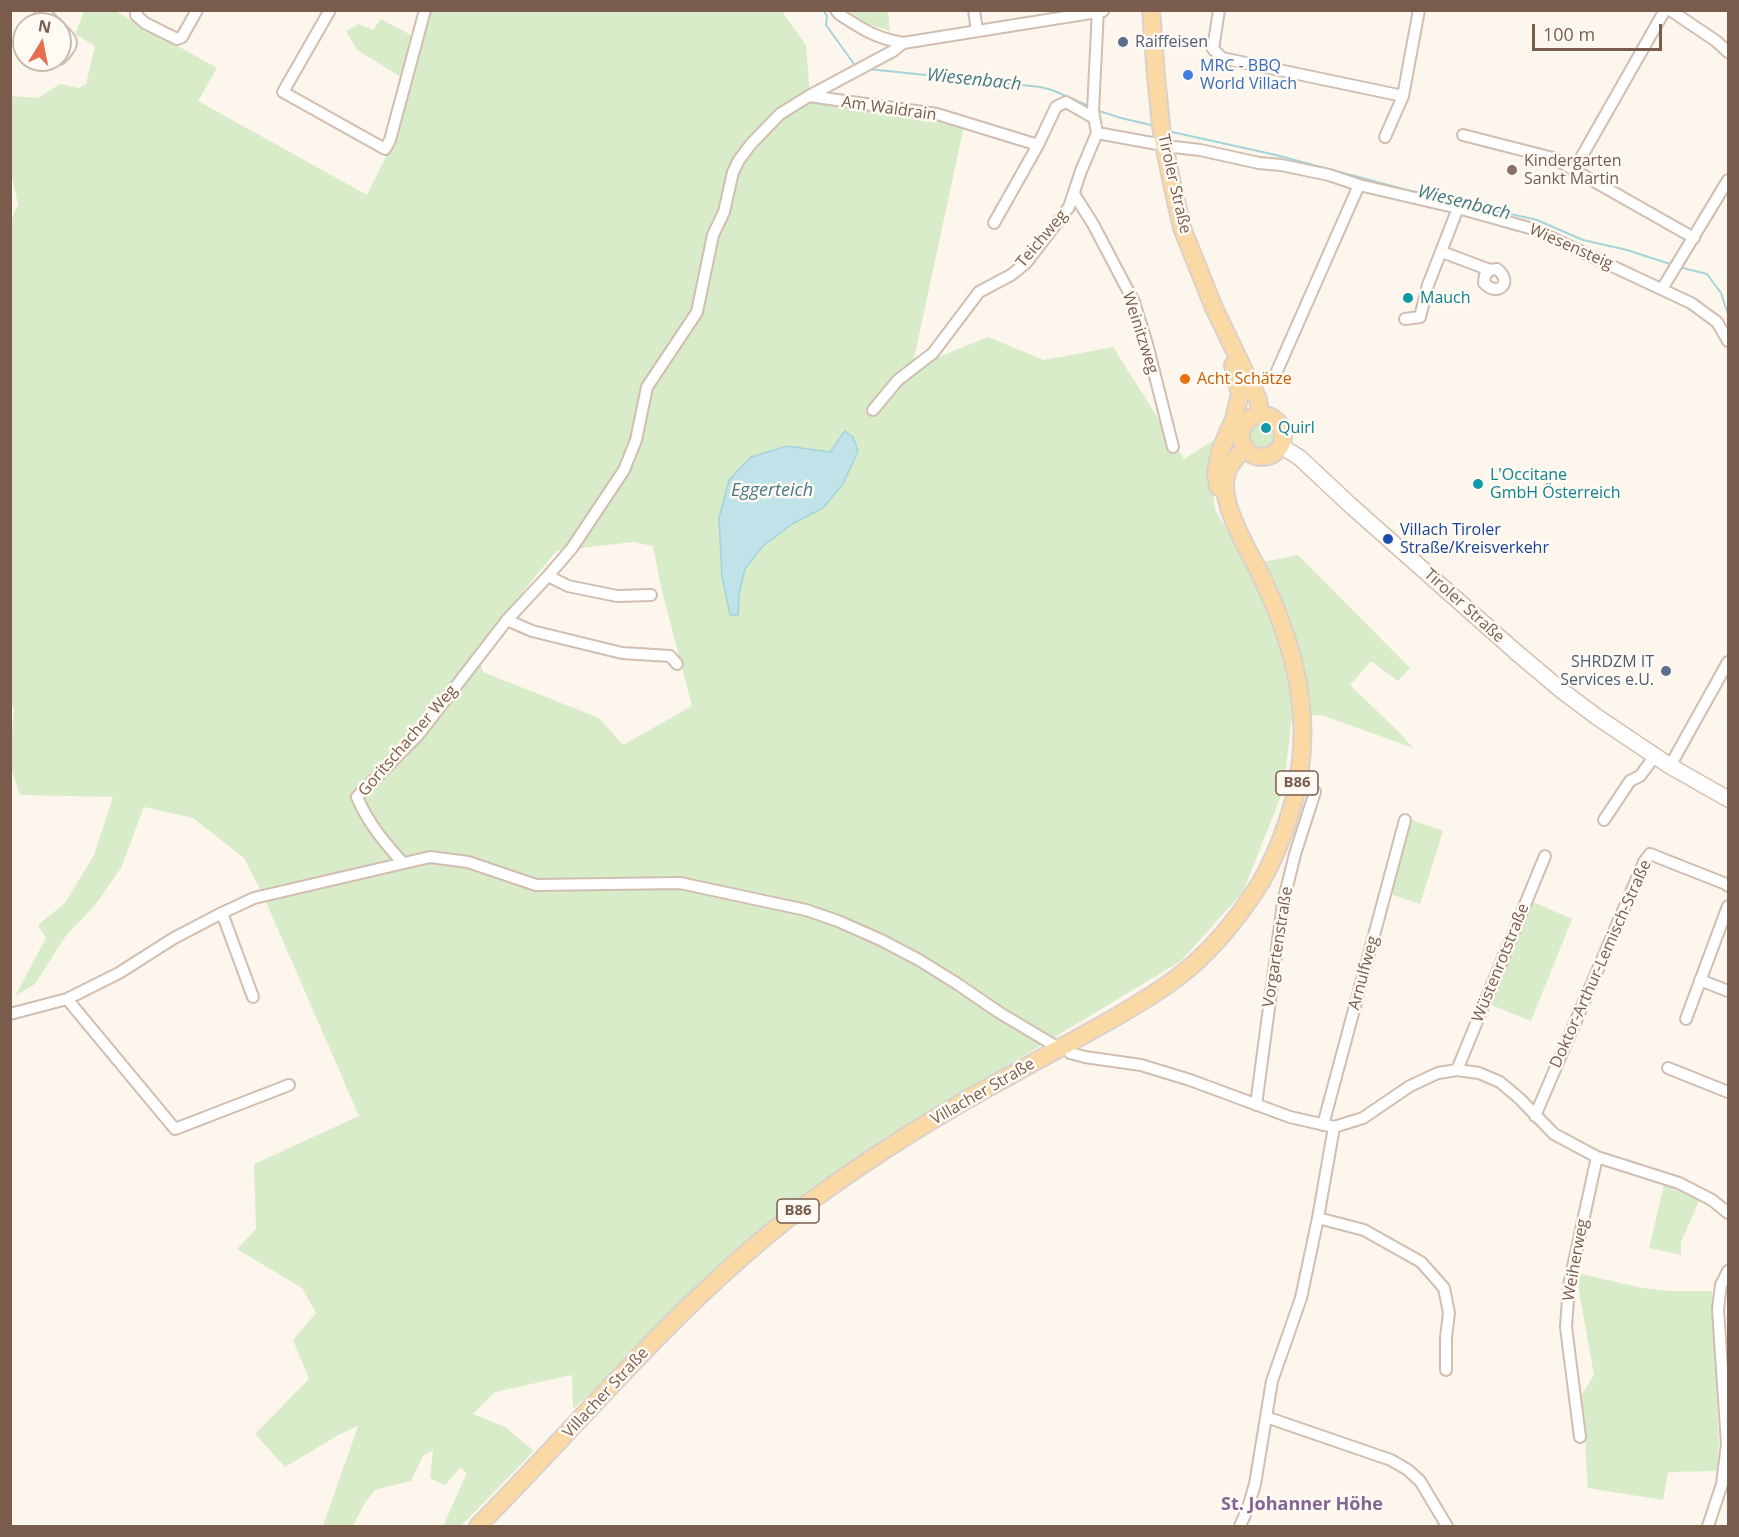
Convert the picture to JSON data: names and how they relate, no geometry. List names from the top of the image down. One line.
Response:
{"streets":{"main road":["Tiroler Straße","B86","Villacher Straße"],"street":["Am Waldrain","Teichweg","Wiesensteig","Weinitzweg","Goritschacher Weg","Vorgartenstraße","Wüstenrotstraße","Doktor-Arthur-Lemisch-Straße","Arnulfweg","Weiherweg"]},"crossings":[["Am Waldrain","Goritschacher Weg"],["Tiroler Straße","Wiesensteig"],["Tiroler Straße","B86"],["Teichweg","Weinitzweg"],["B86","Villacher Straße"]],"districts":["St. Johanner Höhe"],"water":["Wiesenbach","Eggerteich"],"places":["Raiffeisen","MRC - BBQ World Villach","Kindergarten Sankt Martin","Mauch","Acht Schätze","Quirl","L'Occitane GmbH Österreich","Villach Tiroler Straße/Kreisverkehr","SHRDZM IT Services e.U."],"scale_bar":"100 m","north":"top"}
